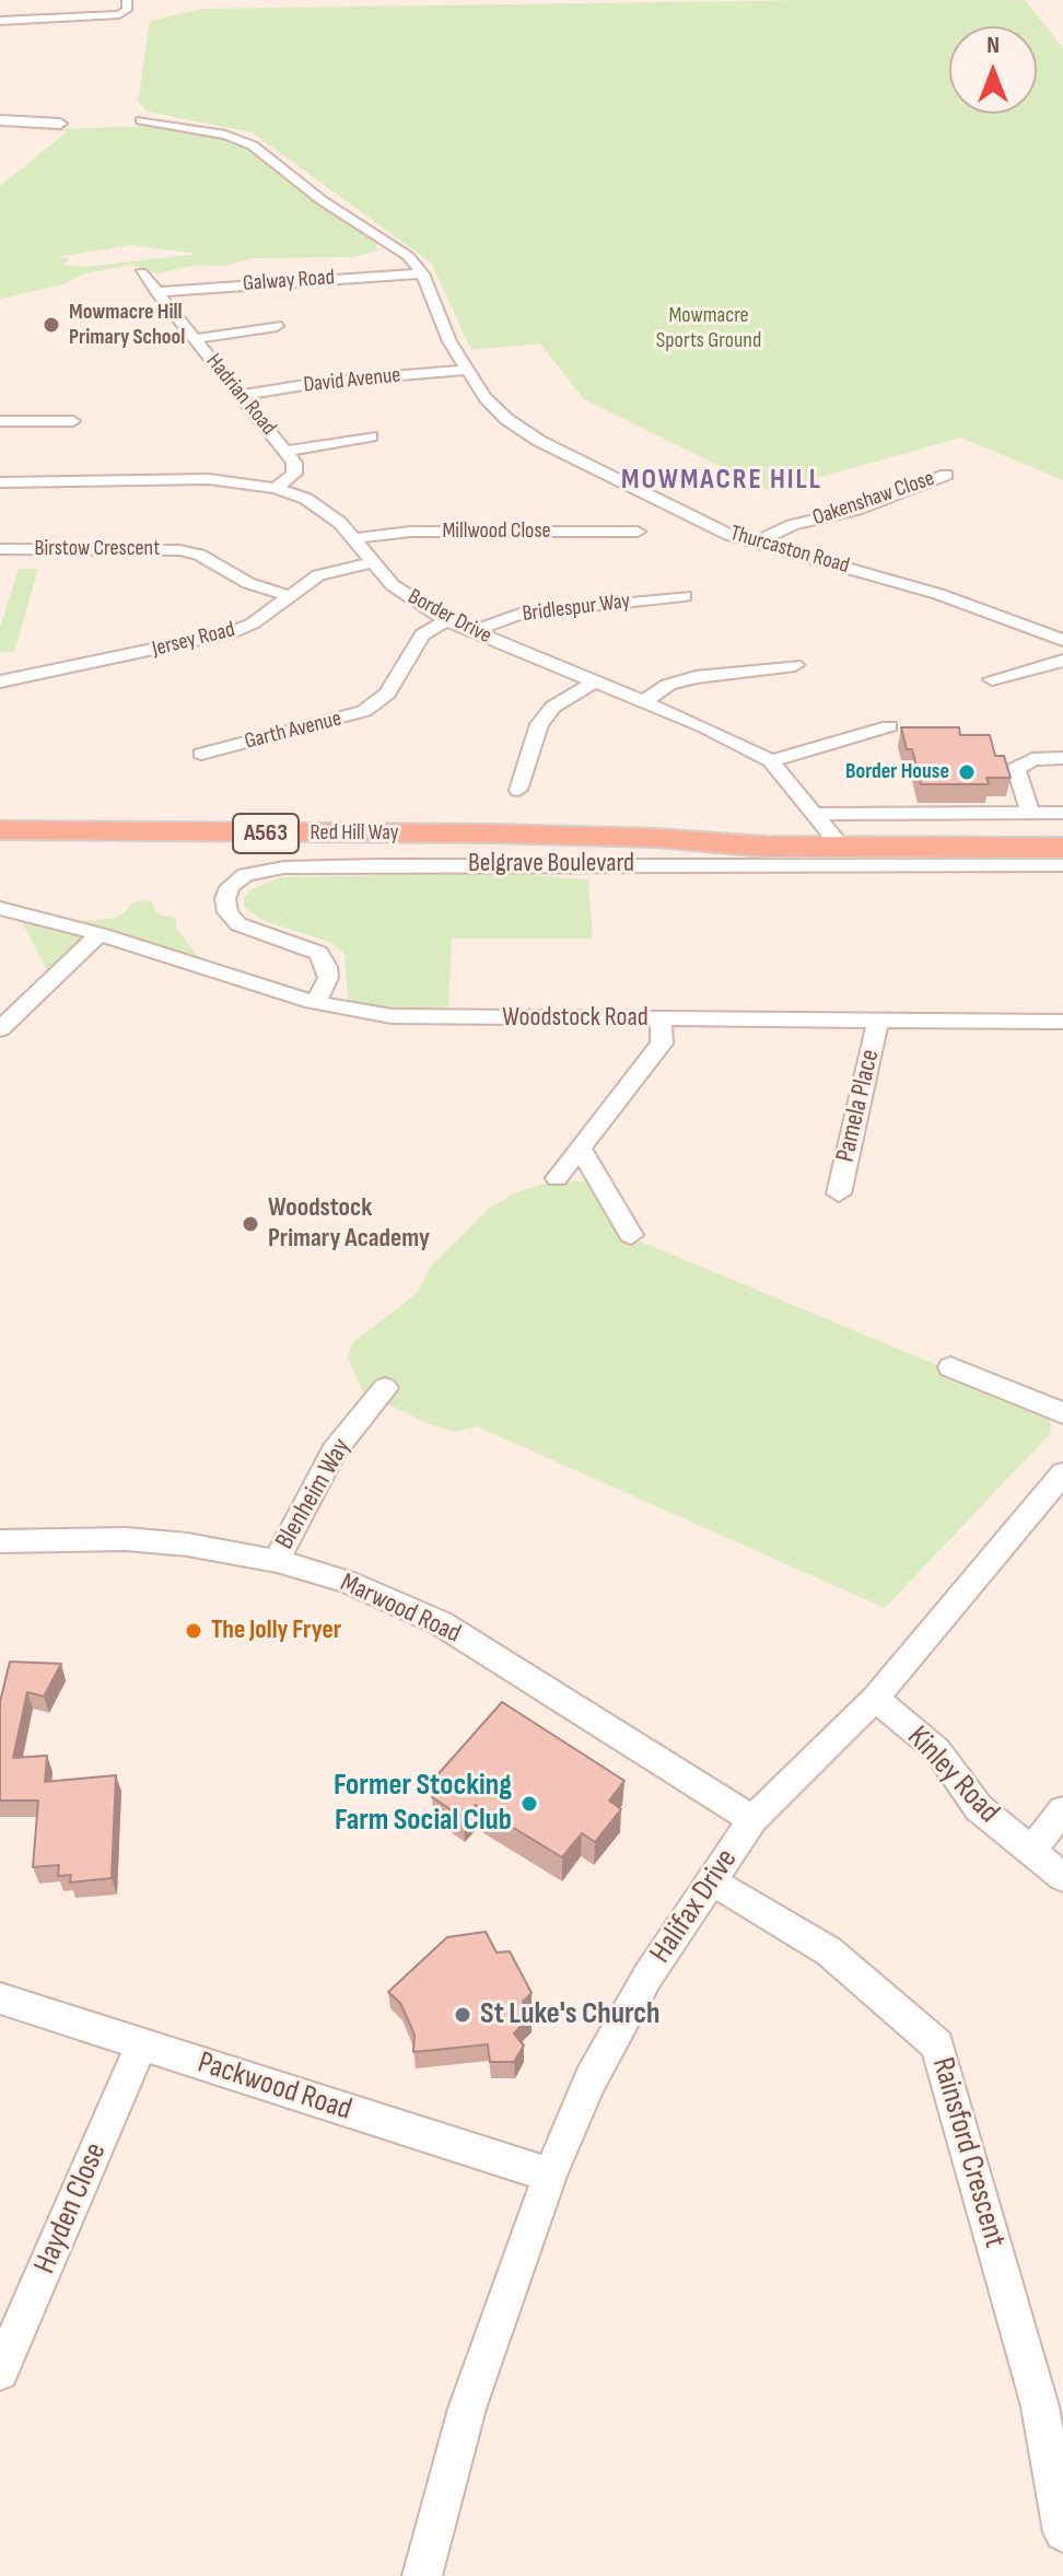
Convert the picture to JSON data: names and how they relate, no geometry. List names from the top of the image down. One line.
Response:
{"streets":{"highway":["A563","Red Hill Way"],"street":["Galway Road","David Avenue","Hadrian Road","Oakenshaw Close","Millwood Close","Birstow Crescent","Thurcaston Road","Bridlespur Way","Border Drive","Jersey Road","Garth Avenue","Belgrave Boulevard","Woodstock Road","Pamela Place","Blenheim Way","Marwood Road","Kinley Road","Halifax Drive","Packwood Road","Rainsford Crescent","Hayden Close"]},"crossings":[["Galway Road","Hadrian Road"],["Galway Road","Thurcaston Road"],["David Avenue","Hadrian Road"],["David Avenue","Thurcaston Road"],["Hadrian Road","Border Drive"],["Oakenshaw Close","Thurcaston Road"],["Millwood Close","Border Drive"],["Birstow Crescent","Jersey Road"],["Bridlespur Way","Border Drive"],["Border Drive","Jersey Road"],["Border Drive","Garth Avenue"],["Border Drive","Red Hill Way"],["Belgrave Boulevard","Woodstock Road"],["Woodstock Road","Pamela Place"],["Blenheim Way","Marwood Road"],["Marwood Road","Halifax Drive"],["Kinley Road","Halifax Drive"],["Halifax Drive","Packwood Road"],["Halifax Drive","Rainsford Crescent"],["Packwood Road","Hayden Close"]],"districts":["MOWMACRE HILL"],"parks":["Mowmacre Sports Ground"],"places":["Mowmacre Hill Primary School","Border House","Woodstock Primary Academy","The Jolly Fryer","Former Stocking Farm Social Club","St Luke's Church"],"north":"top"}
